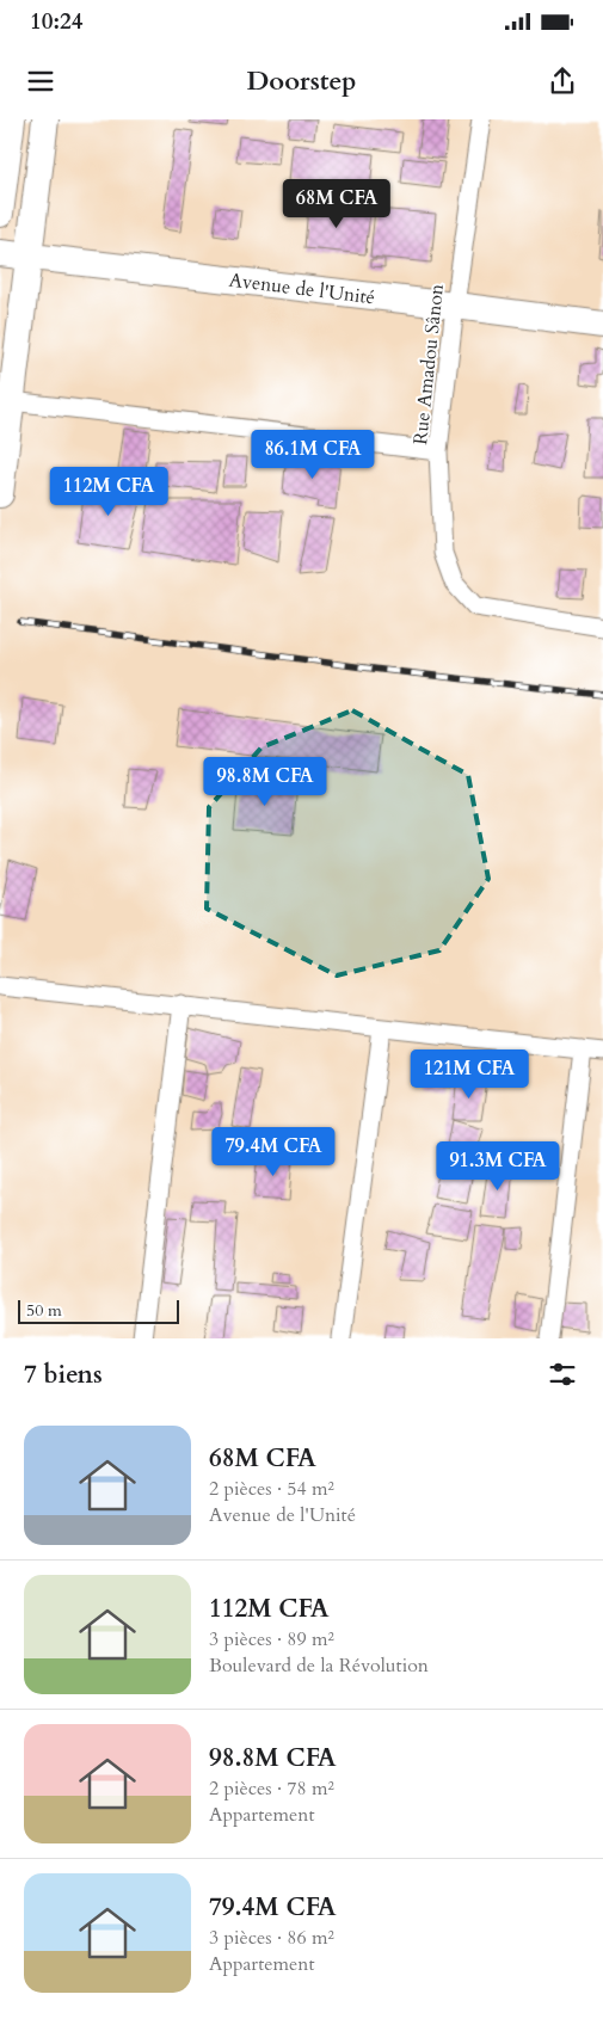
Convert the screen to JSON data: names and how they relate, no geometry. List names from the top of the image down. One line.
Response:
{"streets":{"main road":["Avenue de l'Unité"],"street":["Rue Amadou Sânon"]},"crossings":[["Avenue de l'Unité","Rue Amadou Sânon"]],"scale_bar":"50 m","page":{"status":"10:24","header":"Doorstep","price":["68M CFA","86.1M CFA","112M CFA","98.8M CFA","121M CFA","79.4M CFA","91.3M CFA"],"scale":"50 m","heading":"7 biens","list":[{"name":"68M CFA","note":"2 pièces · 54 m² · Avenue de l'Unité"},{"name":"112M CFA","note":"3 pièces · 89 m² · Boulevard de la Révolution"},{"name":"98.8M CFA","note":"2 pièces · 78 m² · Appartement"},{"name":"79.4M CFA","note":"3 pièces · 86 m² · Appartement"}]}}
